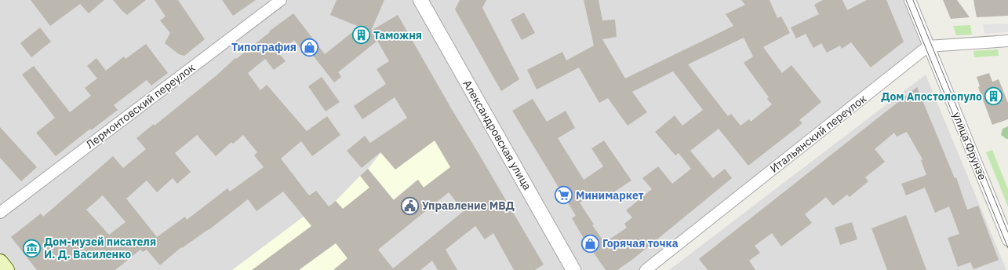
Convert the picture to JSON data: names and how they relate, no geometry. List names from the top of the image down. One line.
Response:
{"streets":{"street":["Лермонтовский переулок","Итальянский переулок","Александровская улица","улица Фрунзе"]},"crossings":[["Итальянский переулок","улица Фрунзе"]],"places":{"building":["Таможня","Дом Апостолопуло"],"shop":["Типография","Горячая точка"],"supermarket":["Минимаркет"],"public building":["Управление МВД"],"museum":["Дом-музей писателя И. Д. Василенко"]}}
